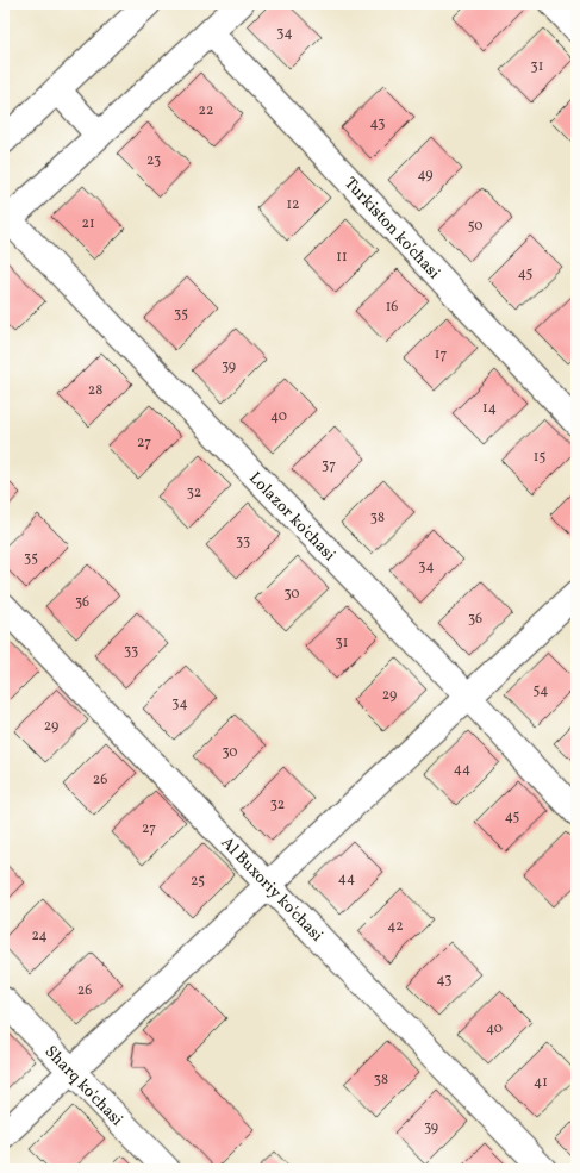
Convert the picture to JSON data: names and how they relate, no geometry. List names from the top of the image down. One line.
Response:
{"streets":{"street":["Turkiston ko'chasi","Lolazor ko'chasi","Al Buxoriy ko'chasi","Sharq ko'chasi"]},"house_numbers":["34","31","22","43","23","49","12","21","50","11","45","16","35","17","39","28","14","40","27","15","37","32","38","33","35","34","30","36","36","31","33","54","29","34","29","30","44","26","32","45","27","44","25","42","24","43","26","40","38","41","39"]}
